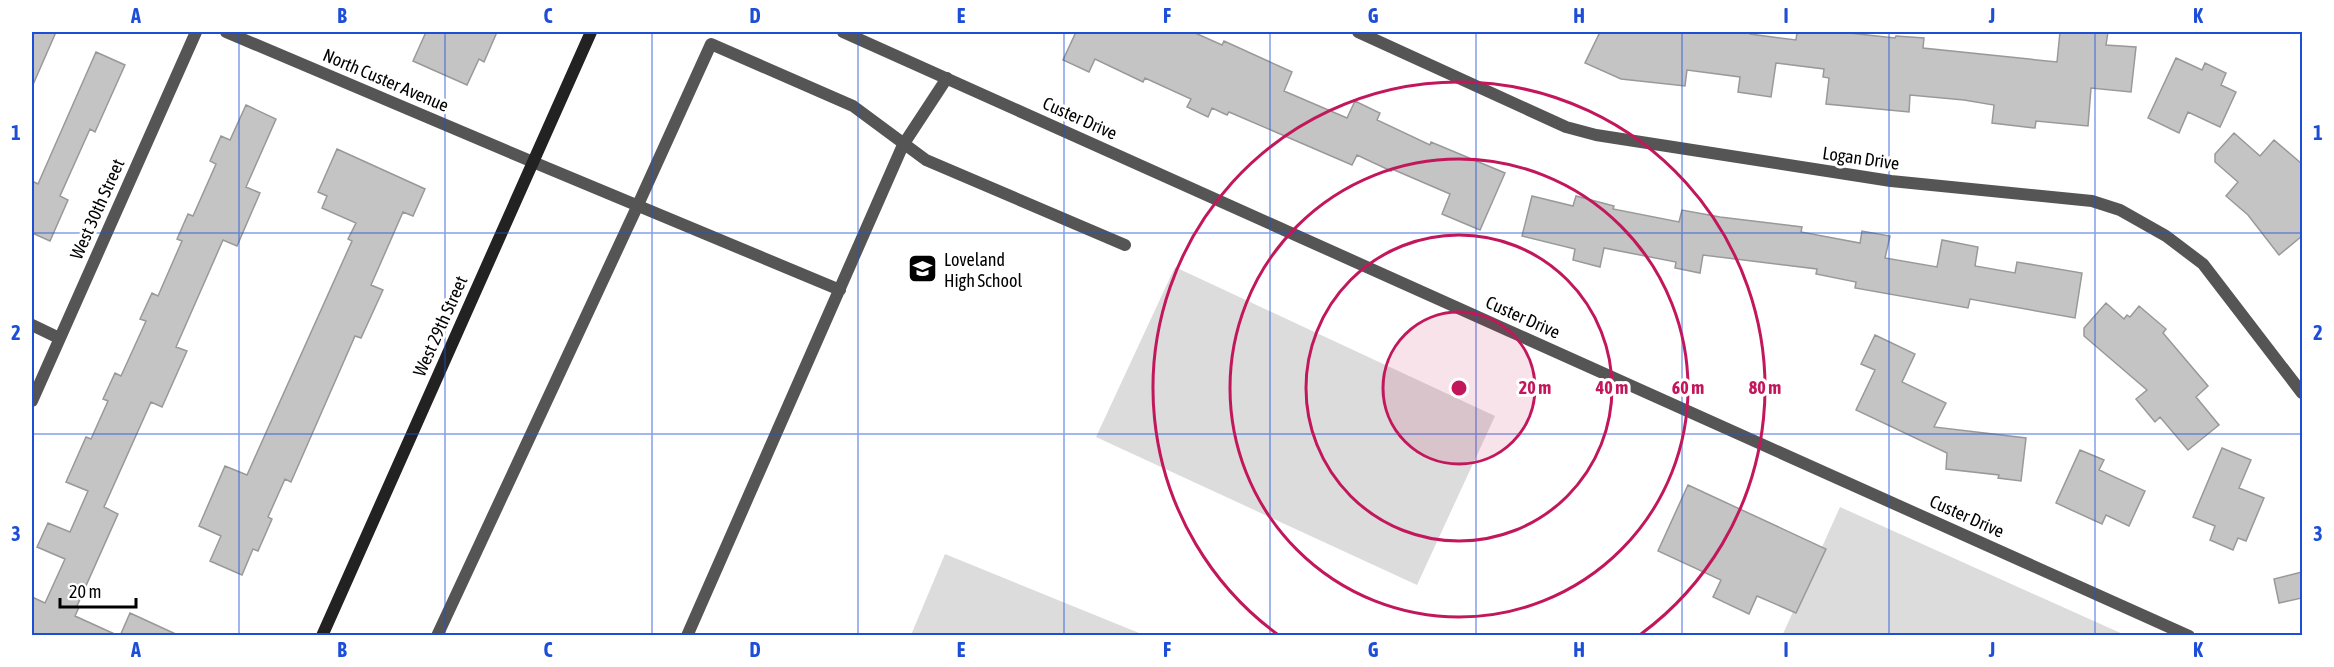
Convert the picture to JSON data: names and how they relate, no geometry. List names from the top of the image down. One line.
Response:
{"streets":{"main road":["West 29th Street"],"street":["North Custer Avenue","Custer Drive","Logan Drive","West 30th Street"]},"crossings":[["North Custer Avenue","West 29th Street"]],"places":{"school or university":["Loveland High School"]},"scale_bar":"20 m","grid":{"columns":["A","B","C","D","E","F","G","H","I","J","K"],"rows":["1","2","3"]},"rings":["20 m","40 m","60 m","80 m"]}
